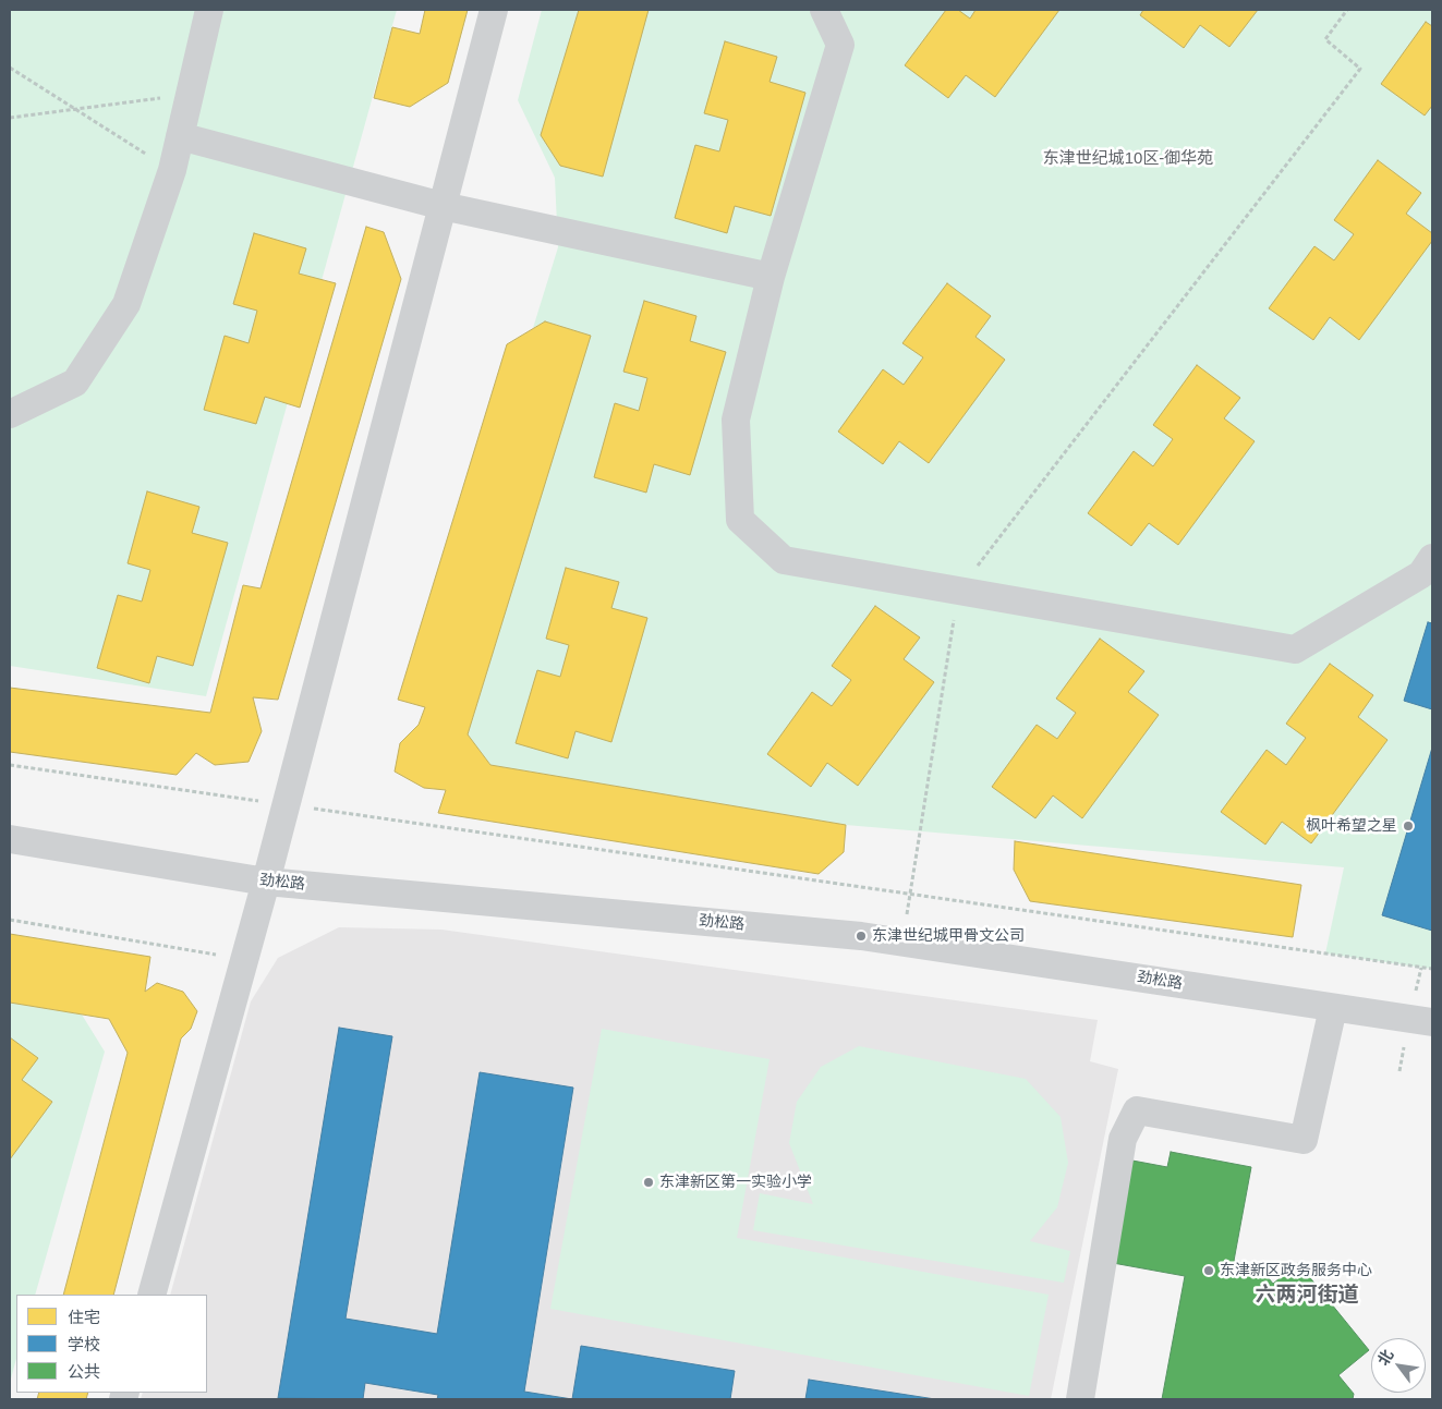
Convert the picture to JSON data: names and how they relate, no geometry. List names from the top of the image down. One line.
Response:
{"streets":{"street":["劲松路"]},"districts":["东津世纪城10区-御华苑","六两河街道"],"places":["枫叶希望之星","东津世纪城甲骨文公司","东津新区第一实验小学","东津新区政务服务中心"],"legend":["住宅","学校","公共"],"north":"top left"}
